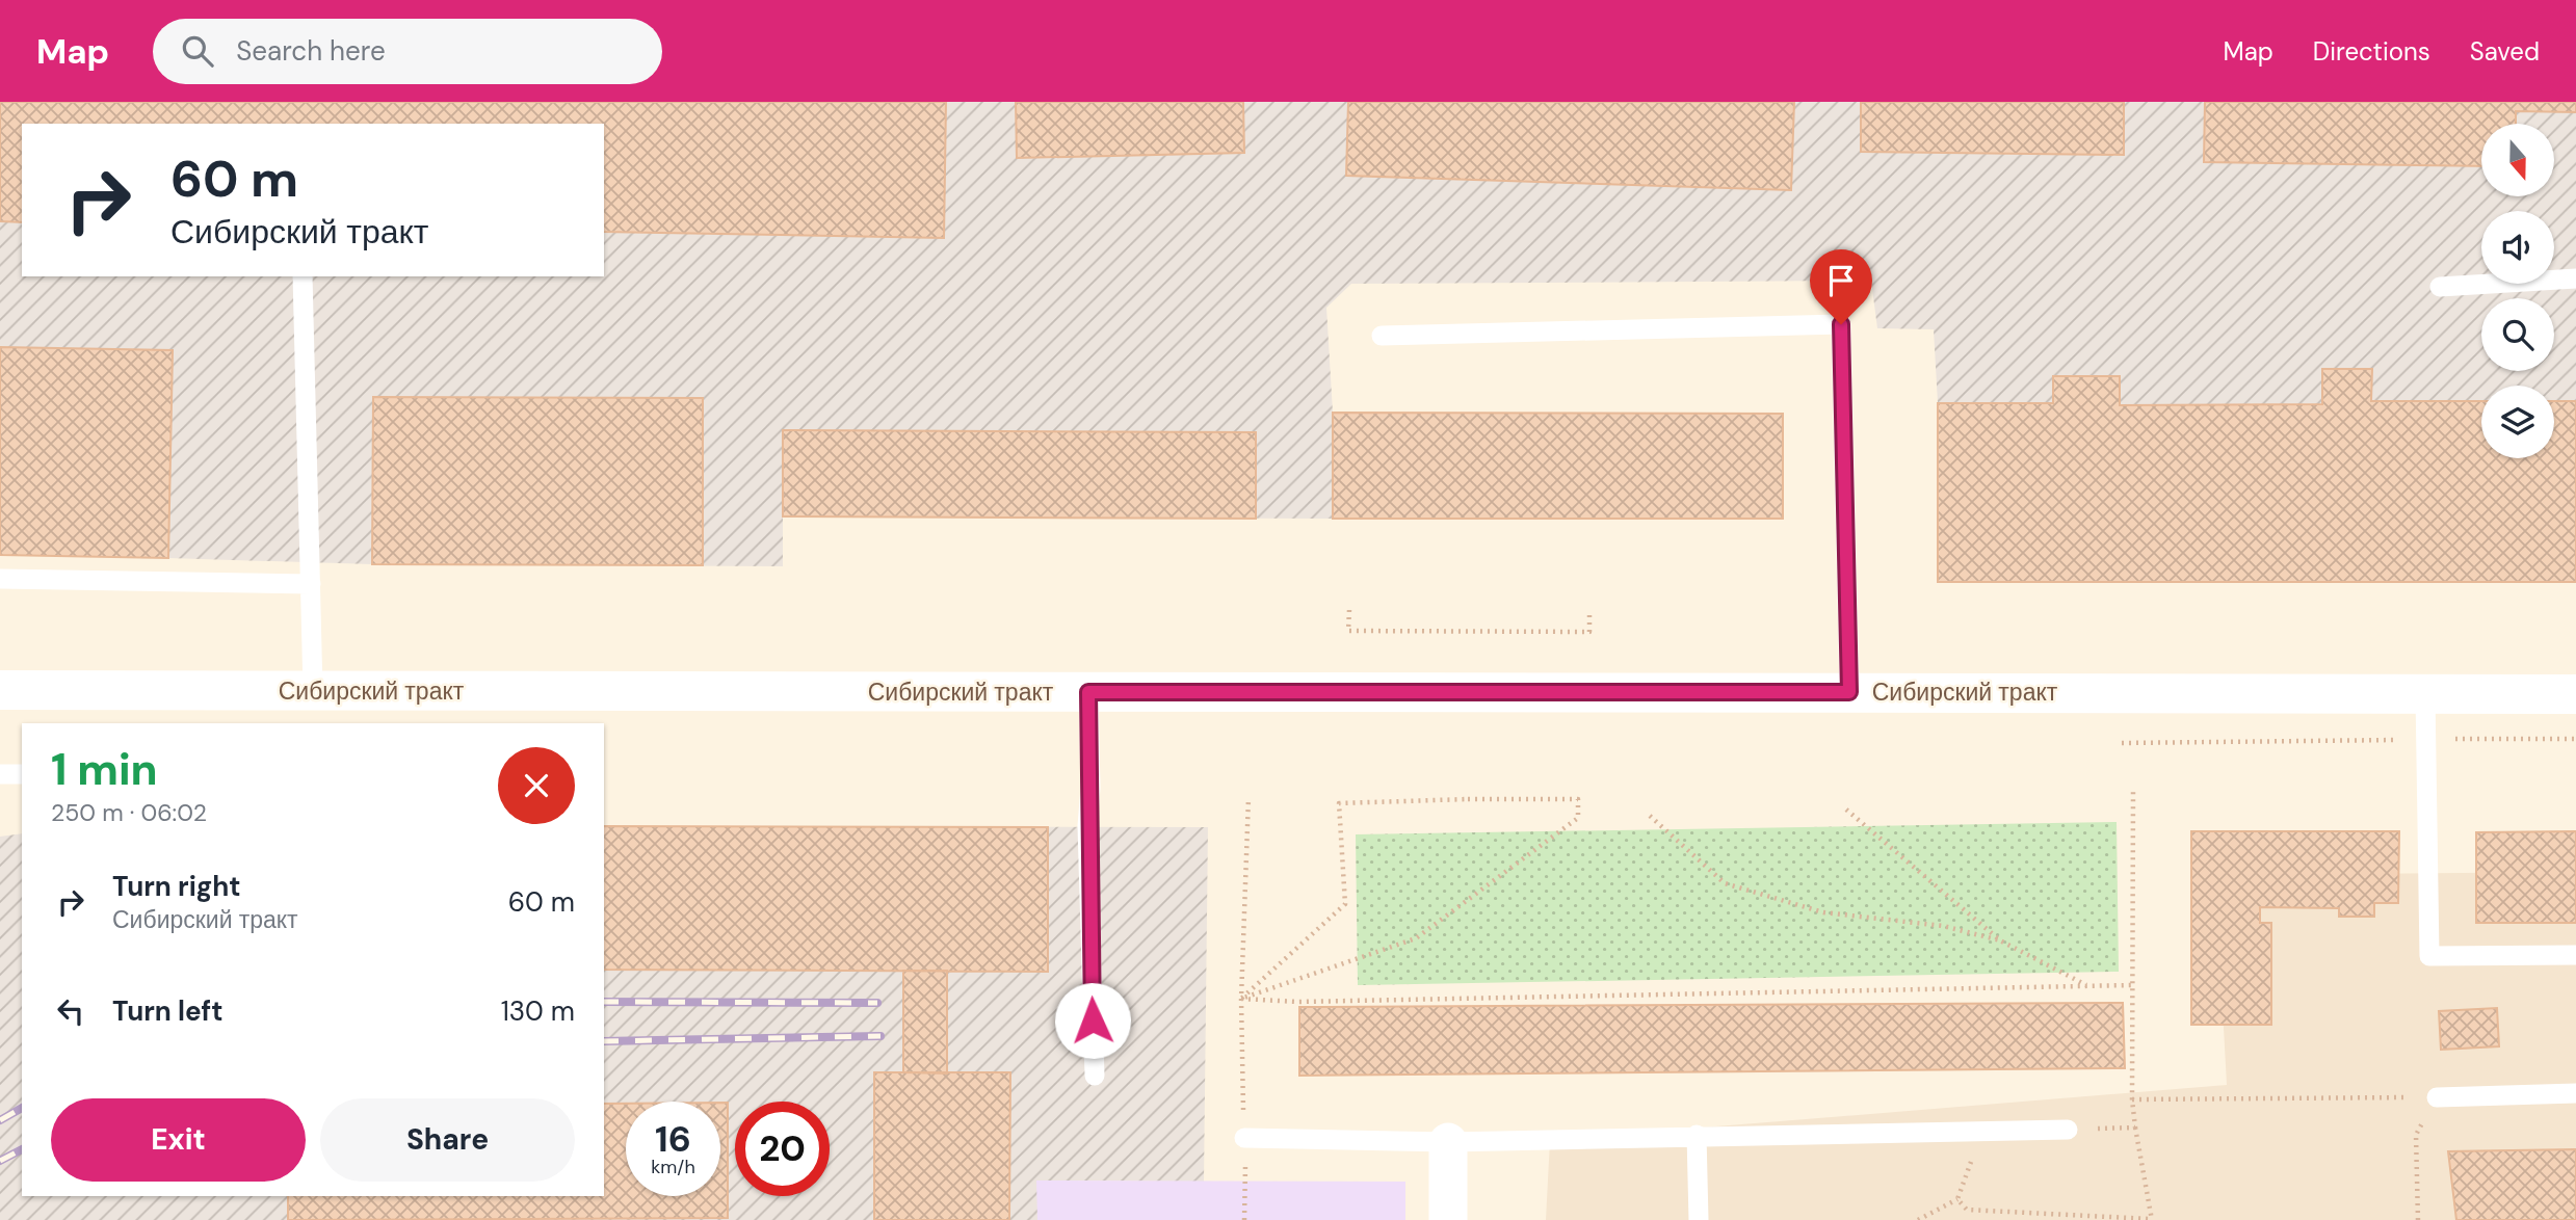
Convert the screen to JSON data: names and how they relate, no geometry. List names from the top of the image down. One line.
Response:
{"streets":{"main road":["Сибирский тракт"]},"north":"bottom","page":{"header":"Map","search":"Search here","nav":["Map","Directions","Saved"],"turn":["60 m","Сибирский тракт"],"heading":["1 min","250 m · 06:02"],"list":[{"name":"Turn right","note":"Сибирский тракт","value":"60 m"},{"name":"Turn left","value":"130 m"}],"buttons":["Exit","Share"],"speed":"16 km/h","limit":"20"}}
